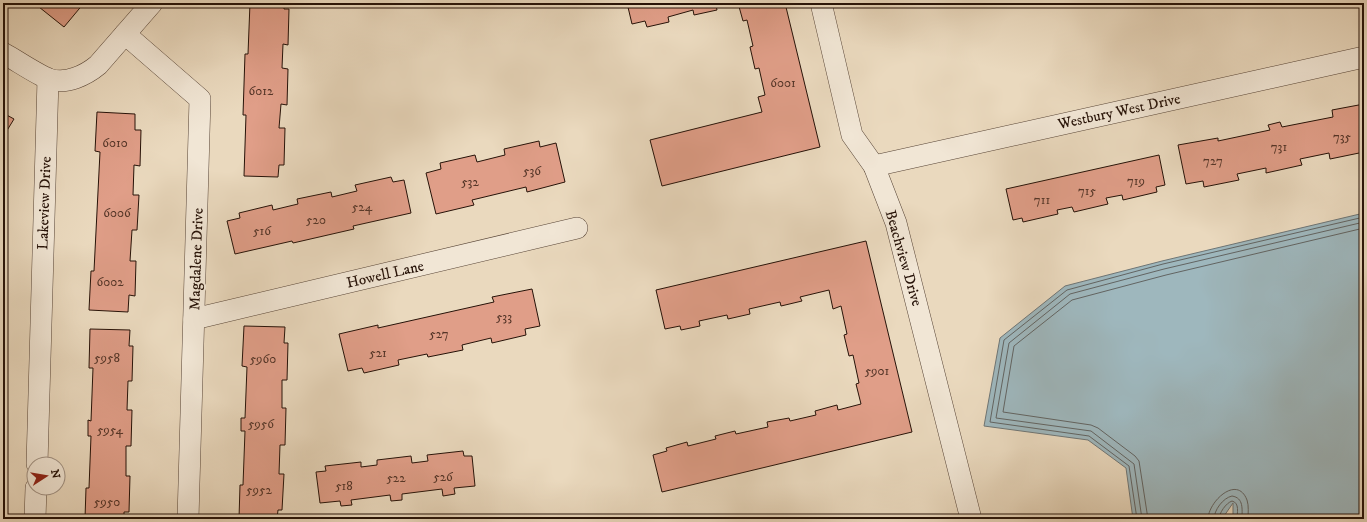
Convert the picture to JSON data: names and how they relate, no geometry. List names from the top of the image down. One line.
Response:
{"streets":{"street":["Westbury West Drive","Lakeview Drive","Beachview Drive","Magdalene Drive","Howell Lane"]},"crossings":[["Westbury West Drive","Beachview Drive"],["Magdalene Drive","Howell Lane"]],"house_numbers":["6001","6012","735","6010","731","727","536","719","532","715","711","524","6006","520","516","6002","533","527","521","5958","5960","5901","5956","5954","526","522","518","5952","5950"],"north":"right"}
